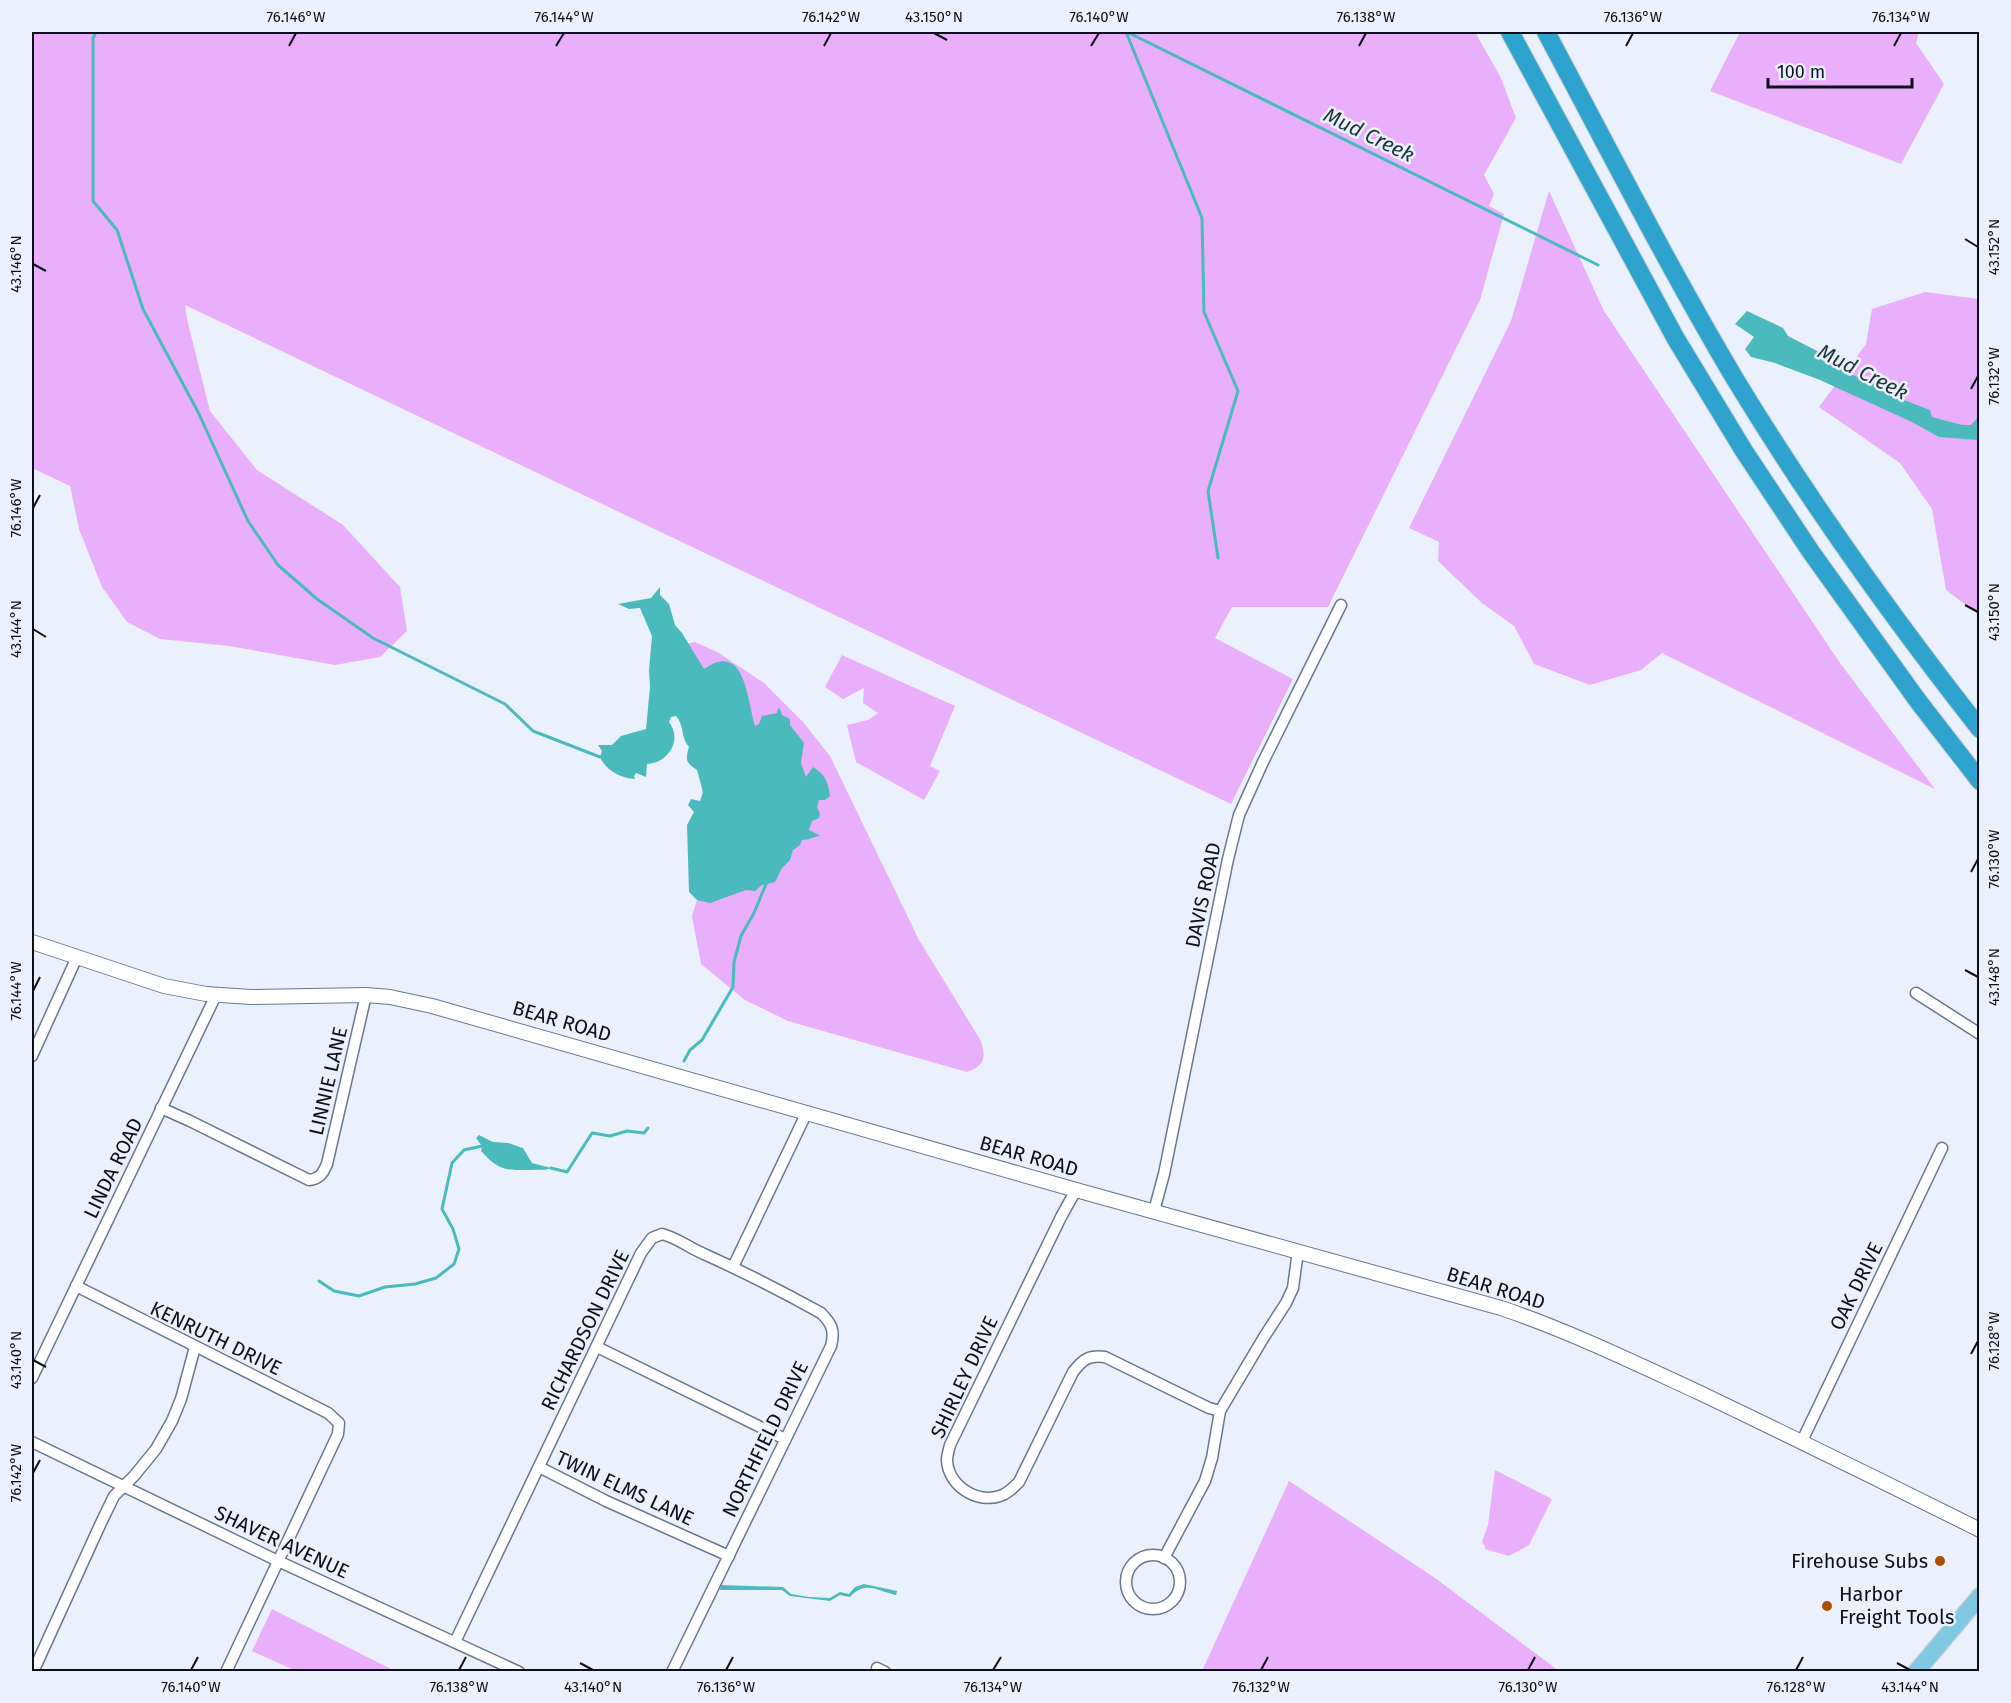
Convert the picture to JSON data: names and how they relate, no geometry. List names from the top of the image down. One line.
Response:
{"streets":{"main road":["BEAR ROAD"],"street":["DAVIS ROAD","LINNIE LANE","LINDA ROAD","OAK DRIVE","RICHARDSON DRIVE","KENRUTH DRIVE","SHIRLEY DRIVE","NORTHFIELD DRIVE","TWIN ELMS LANE","SHAVER AVENUE"]},"crossings":[["DAVIS ROAD","BEAR ROAD"],["BEAR ROAD","LINNIE LANE"],["BEAR ROAD","LINDA ROAD"],["BEAR ROAD","OAK DRIVE"],["BEAR ROAD","SHIRLEY DRIVE"],["LINNIE LANE","LINDA ROAD"],["LINDA ROAD","KENRUTH DRIVE"],["RICHARDSON DRIVE","NORTHFIELD DRIVE"],["RICHARDSON DRIVE","TWIN ELMS LANE"],["RICHARDSON DRIVE","SHAVER AVENUE"],["KENRUTH DRIVE","SHAVER AVENUE"],["NORTHFIELD DRIVE","TWIN ELMS LANE"]],"water":["Mud Creek"],"places":["Firehouse Subs","Harbor Freight Tools"],"scale_bar":"100 m","coordinates":["76.146°W","76.144°W","76.142°W","43.150°N","76.140°W","76.138°W","76.136°W","76.134°W","43.152°N","43.146°N","76.132°W","43.144°N","76.130°W","43.148°N","76.128°W","43.140°N"]}
